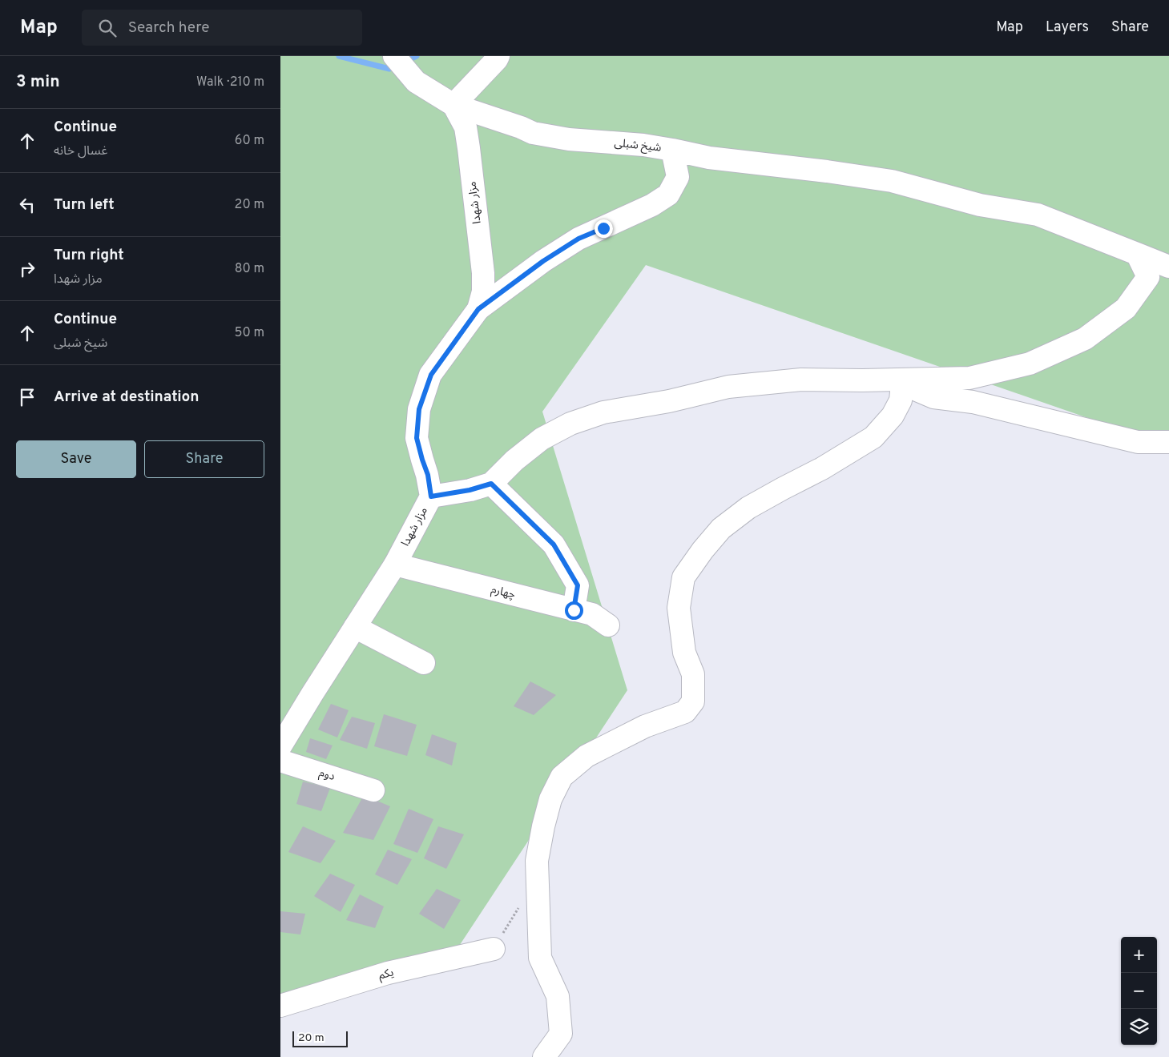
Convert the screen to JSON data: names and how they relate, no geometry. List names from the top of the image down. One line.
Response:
{"streets":{"street":["شیخ شبلی","مزار شهدا","چهارم","دوم","یکم"]},"crossings":[["شیخ شبلی","مزار شهدا"],["مزار شهدا","چهارم"]],"scale_bar":"20 m","page":{"header":"Map","search":"Search here","nav":["Map","Layers","Share"],"heading":["3 min","Walk · 210 m"],"list":[["Continue","غسال خانه","60 m"],["Turn left","20 m"],["Turn right","مزار شهدا","80 m"],["Continue","شیخ شبلی","50 m"],"Arrive at destination"],"buttons":["Save","Share"],"map_buttons":["+","−"],"scale":"20 m"}}
